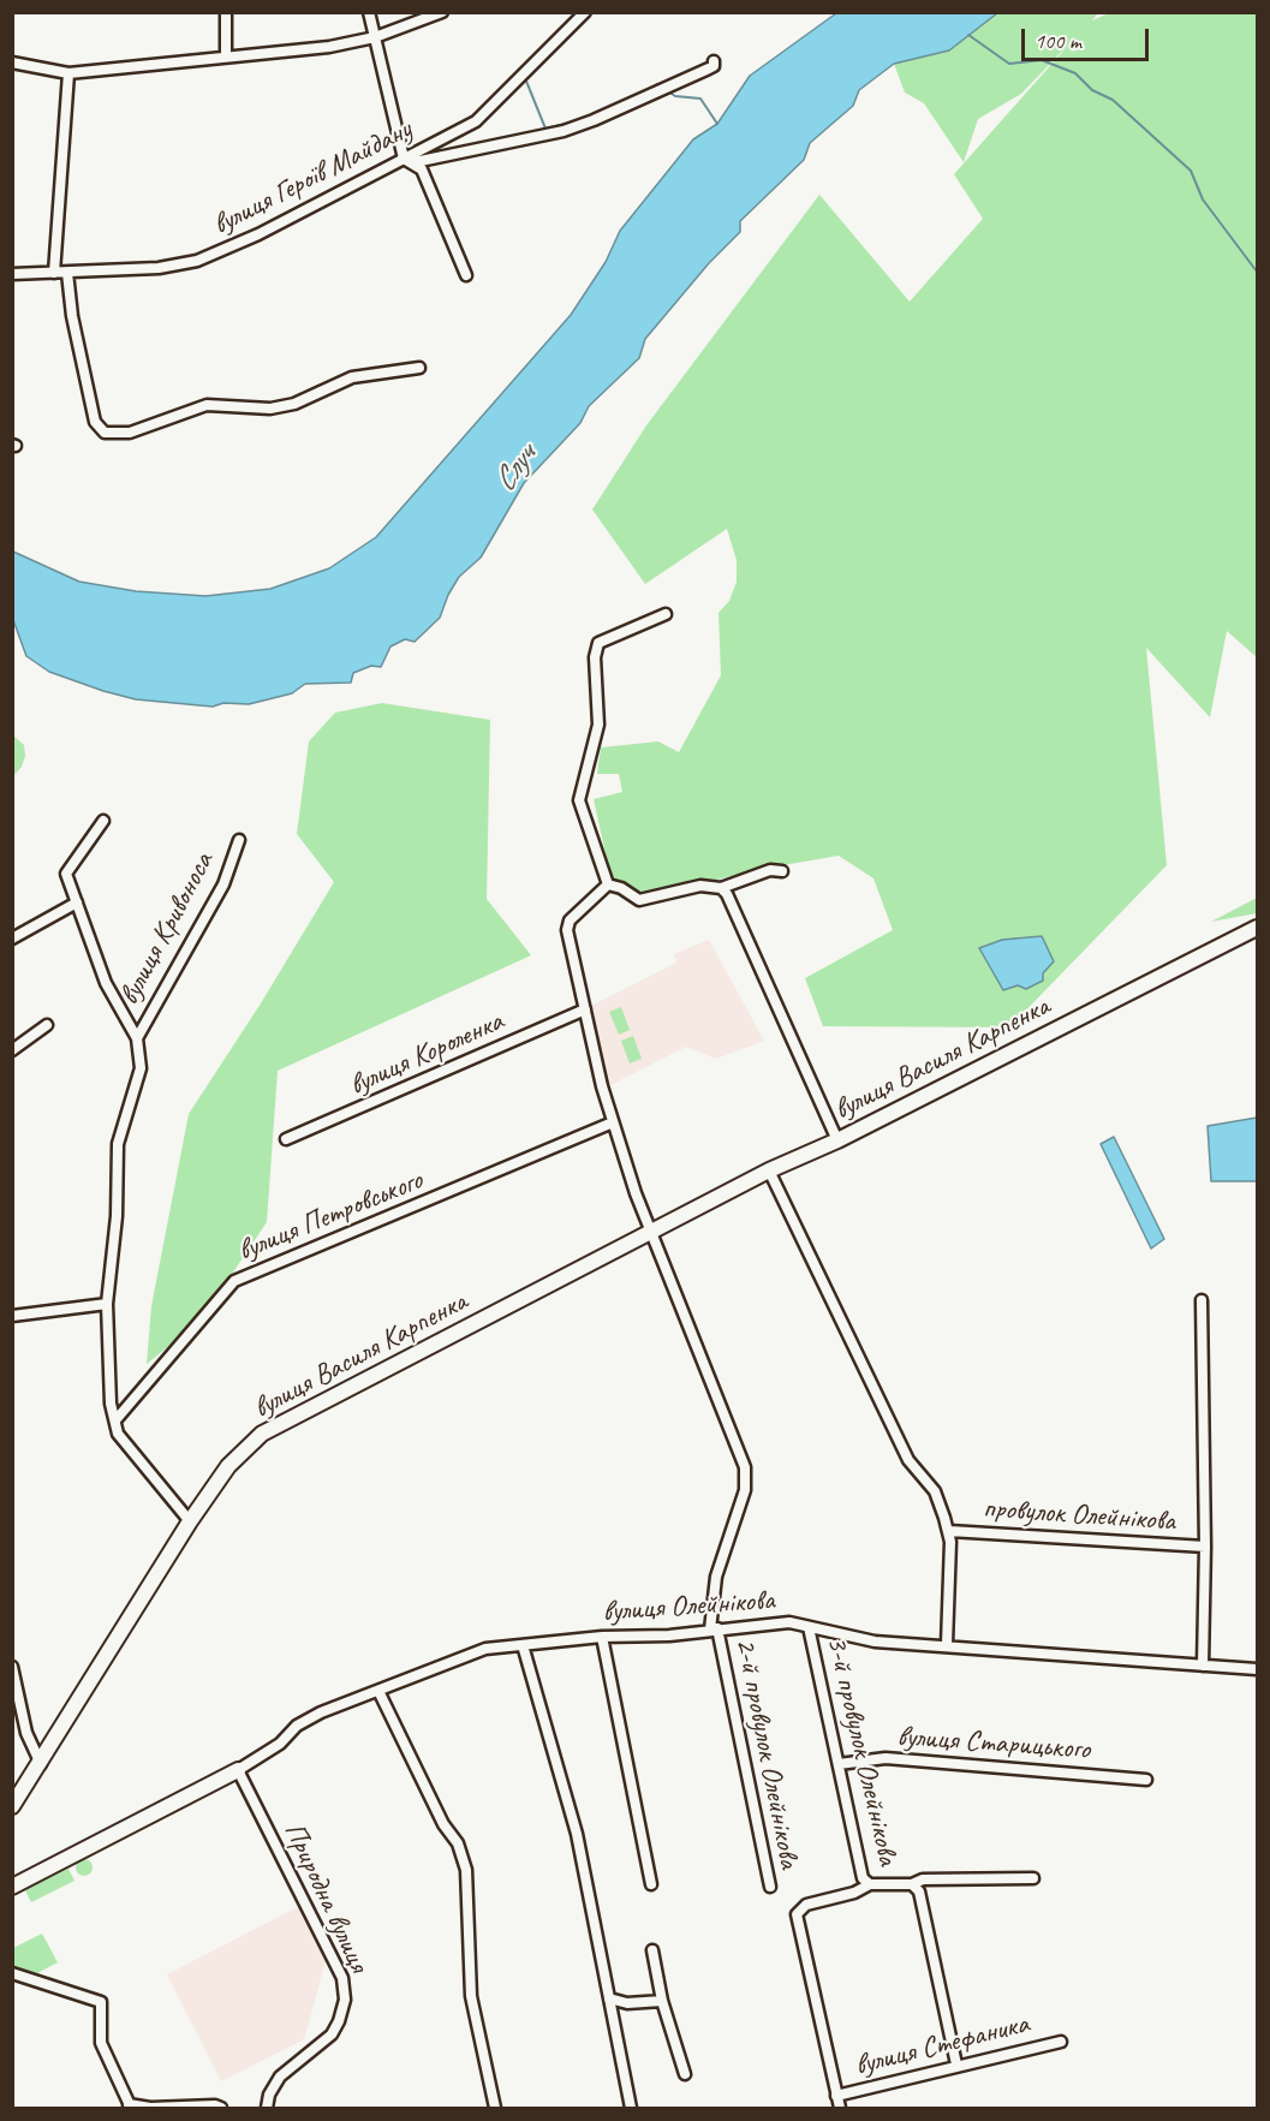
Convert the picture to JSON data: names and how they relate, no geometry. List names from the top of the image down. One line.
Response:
{"streets":{"street":["вулиця Героїв Майдану","вулиця Кривоноса","вулиця Короленка","вулиця Василя Карпенка","вулиця Петровського","провулок Олейнікова","вулиця Олейнікова","вулиця Старицького","3-й провулок Олейнікова","2-й провулок Олейнікова","Природна вулиця","вулиця Стефаника"]},"crossings":[["вулиця Кривоноса","вулиця Василя Карпенка"],["вулиця Кривоноса","вулиця Петровського"],["провулок Олейнікова","вулиця Олейнікова"],["вулиця Олейнікова","3-й провулок Олейнікова"],["вулиця Олейнікова","2-й провулок Олейнікова"],["вулиця Олейнікова","Природна вулиця"],["вулиця Старицького","3-й провулок Олейнікова"]],"water":["Случ"],"scale_bar":"100 m"}
